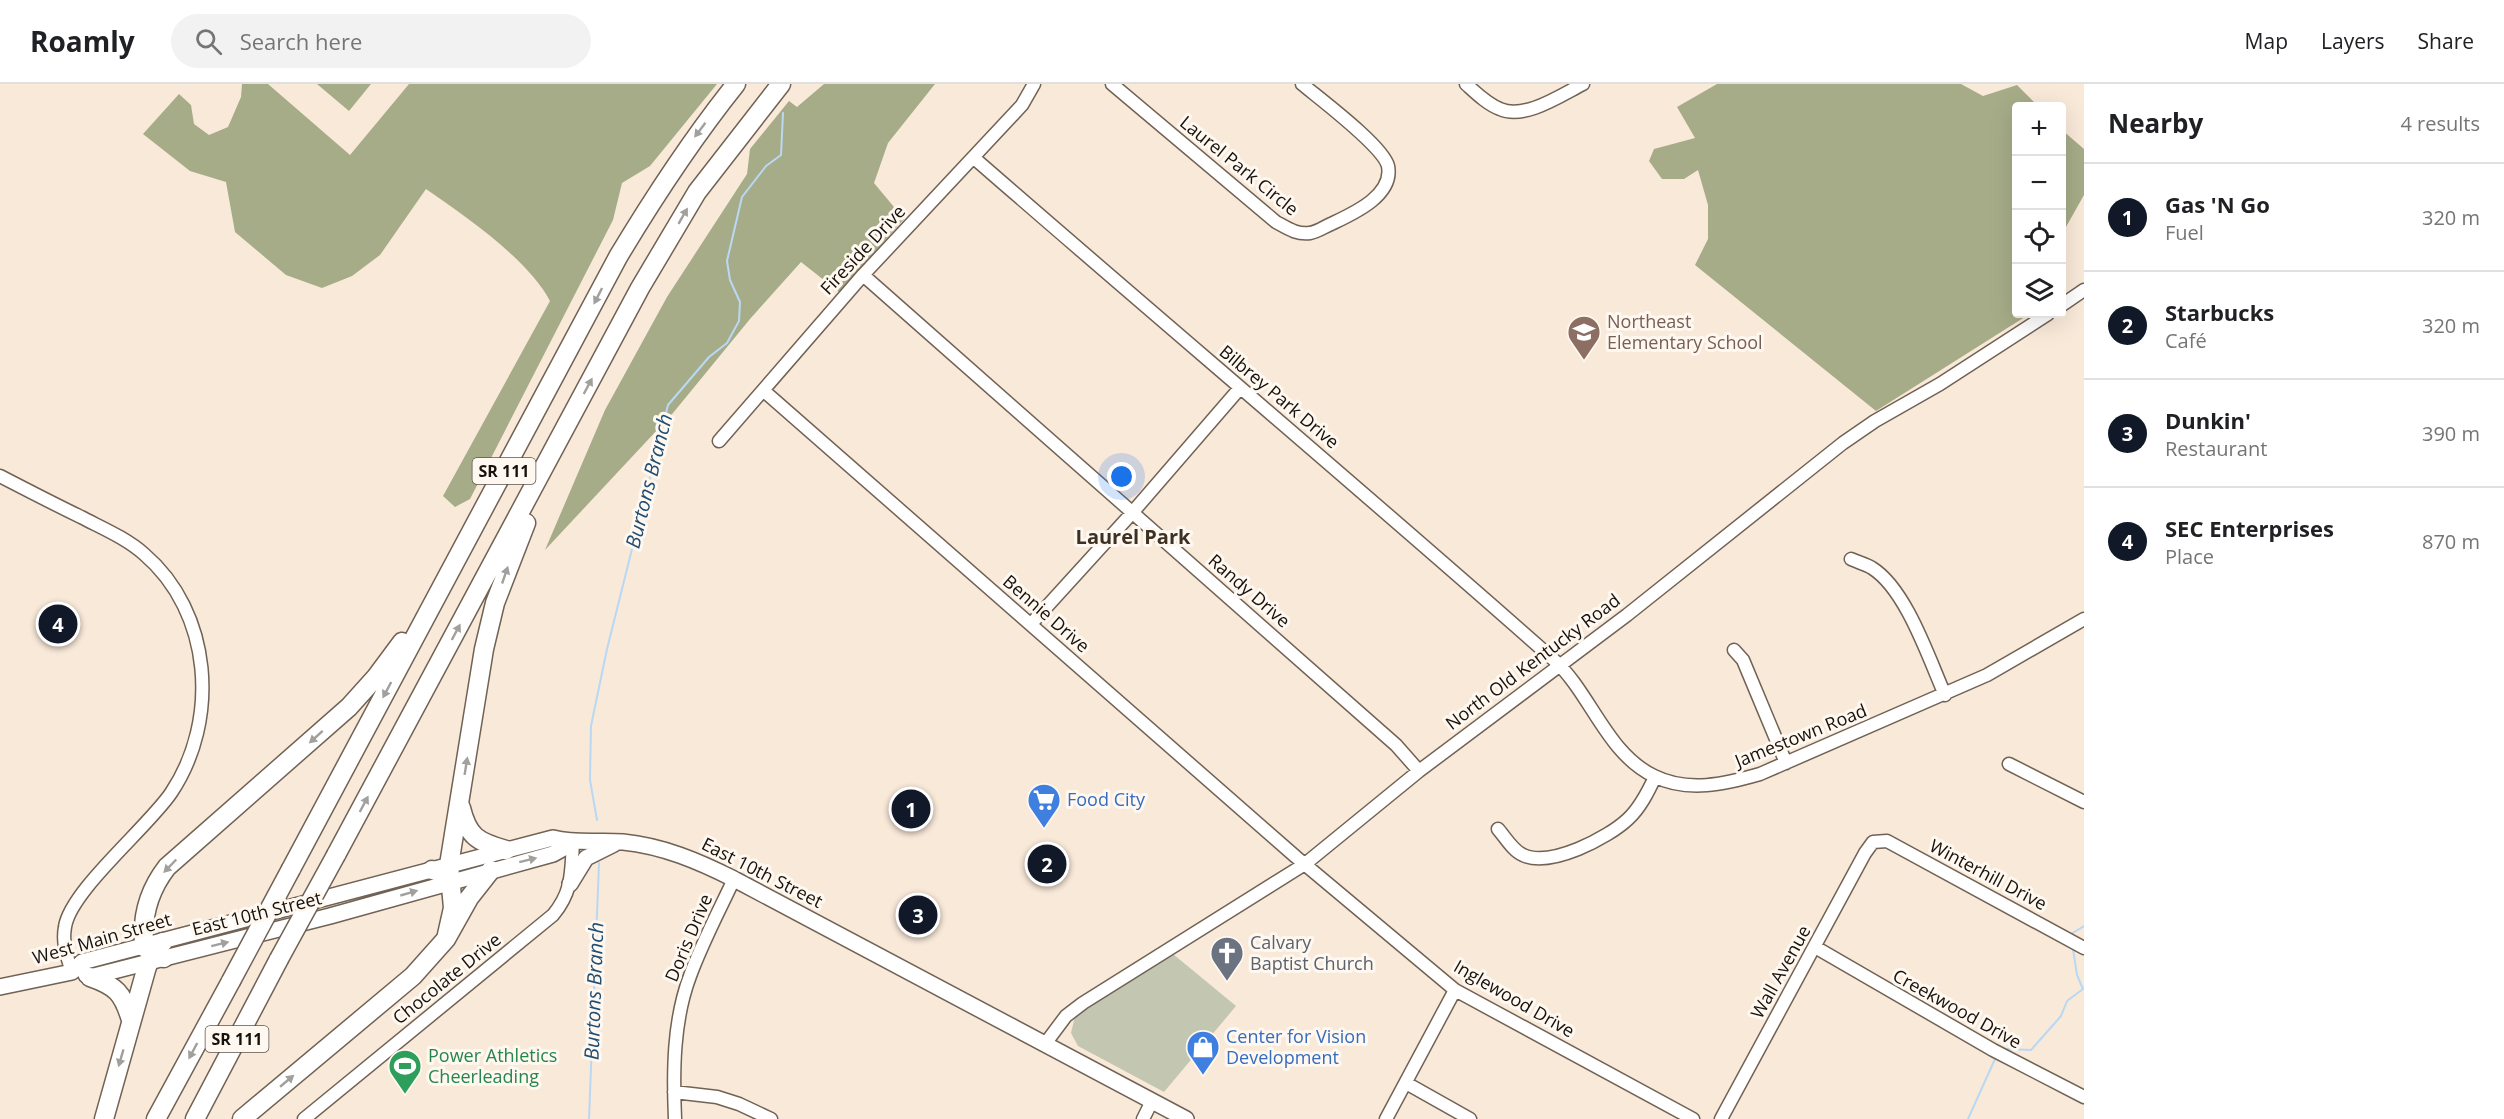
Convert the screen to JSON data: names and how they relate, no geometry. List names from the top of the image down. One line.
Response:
{"streets":{"highway":["SR 111"],"main road":["East 10th Street","West Main Street"],"street":["Laurel Park Circle","Fireside Drive","Bilbrey Park Drive","Randy Drive","Bennie Drive","North Old Kentucky Road","Jamestown Road","Winterhill Drive","Doris Drive","Wall Avenue","Chocolate Drive","Inglewood Drive","Creekwood Drive"]},"crossings":[["Fireside Drive","Bilbrey Park Drive"],["Fireside Drive","Randy Drive"],["Fireside Drive","Bennie Drive"],["Bilbrey Park Drive","North Old Kentucky Road"],["Bilbrey Park Drive","Jamestown Road"],["Randy Drive","North Old Kentucky Road"],["Bennie Drive","North Old Kentucky Road"],["Bennie Drive","Inglewood Drive"],["North Old Kentucky Road","Jamestown Road"],["North Old Kentucky Road","East 10th Street"],["North Old Kentucky Road","Inglewood Drive"],["East 10th Street","Doris Drive"],["East 10th Street","West Main Street"],["East 10th Street","Chocolate Drive"],["Winterhill Drive","Wall Avenue"],["Wall Avenue","Creekwood Drive"]],"districts":["Laurel Park"],"water":["Burtons Branch"],"places":{"school or university":["Northeast Elementary School"],"supermarket":["Food City"],"church":["Calvary Baptist Church"],"shop":["Center for Vision Development"],"sports":["Power Athletics Cheerleading"]},"page":{"header":"Roamly","search":"Search here","nav":["Map","Layers","Share"],"heading":["Nearby","4 results"],"map_buttons":["+","−"],"list":[{"mark":"1","name":"Gas 'N Go","note":"Fuel","value":"320 m"},{"mark":"2","name":"Starbucks","note":"Café","value":"320 m"},{"mark":"3","name":"Dunkin'","note":"Restaurant","value":"390 m"},{"mark":"4","name":"SEC Enterprises","note":"Place","value":"870 m"}],"pins":["4","1","2","3"]}}
